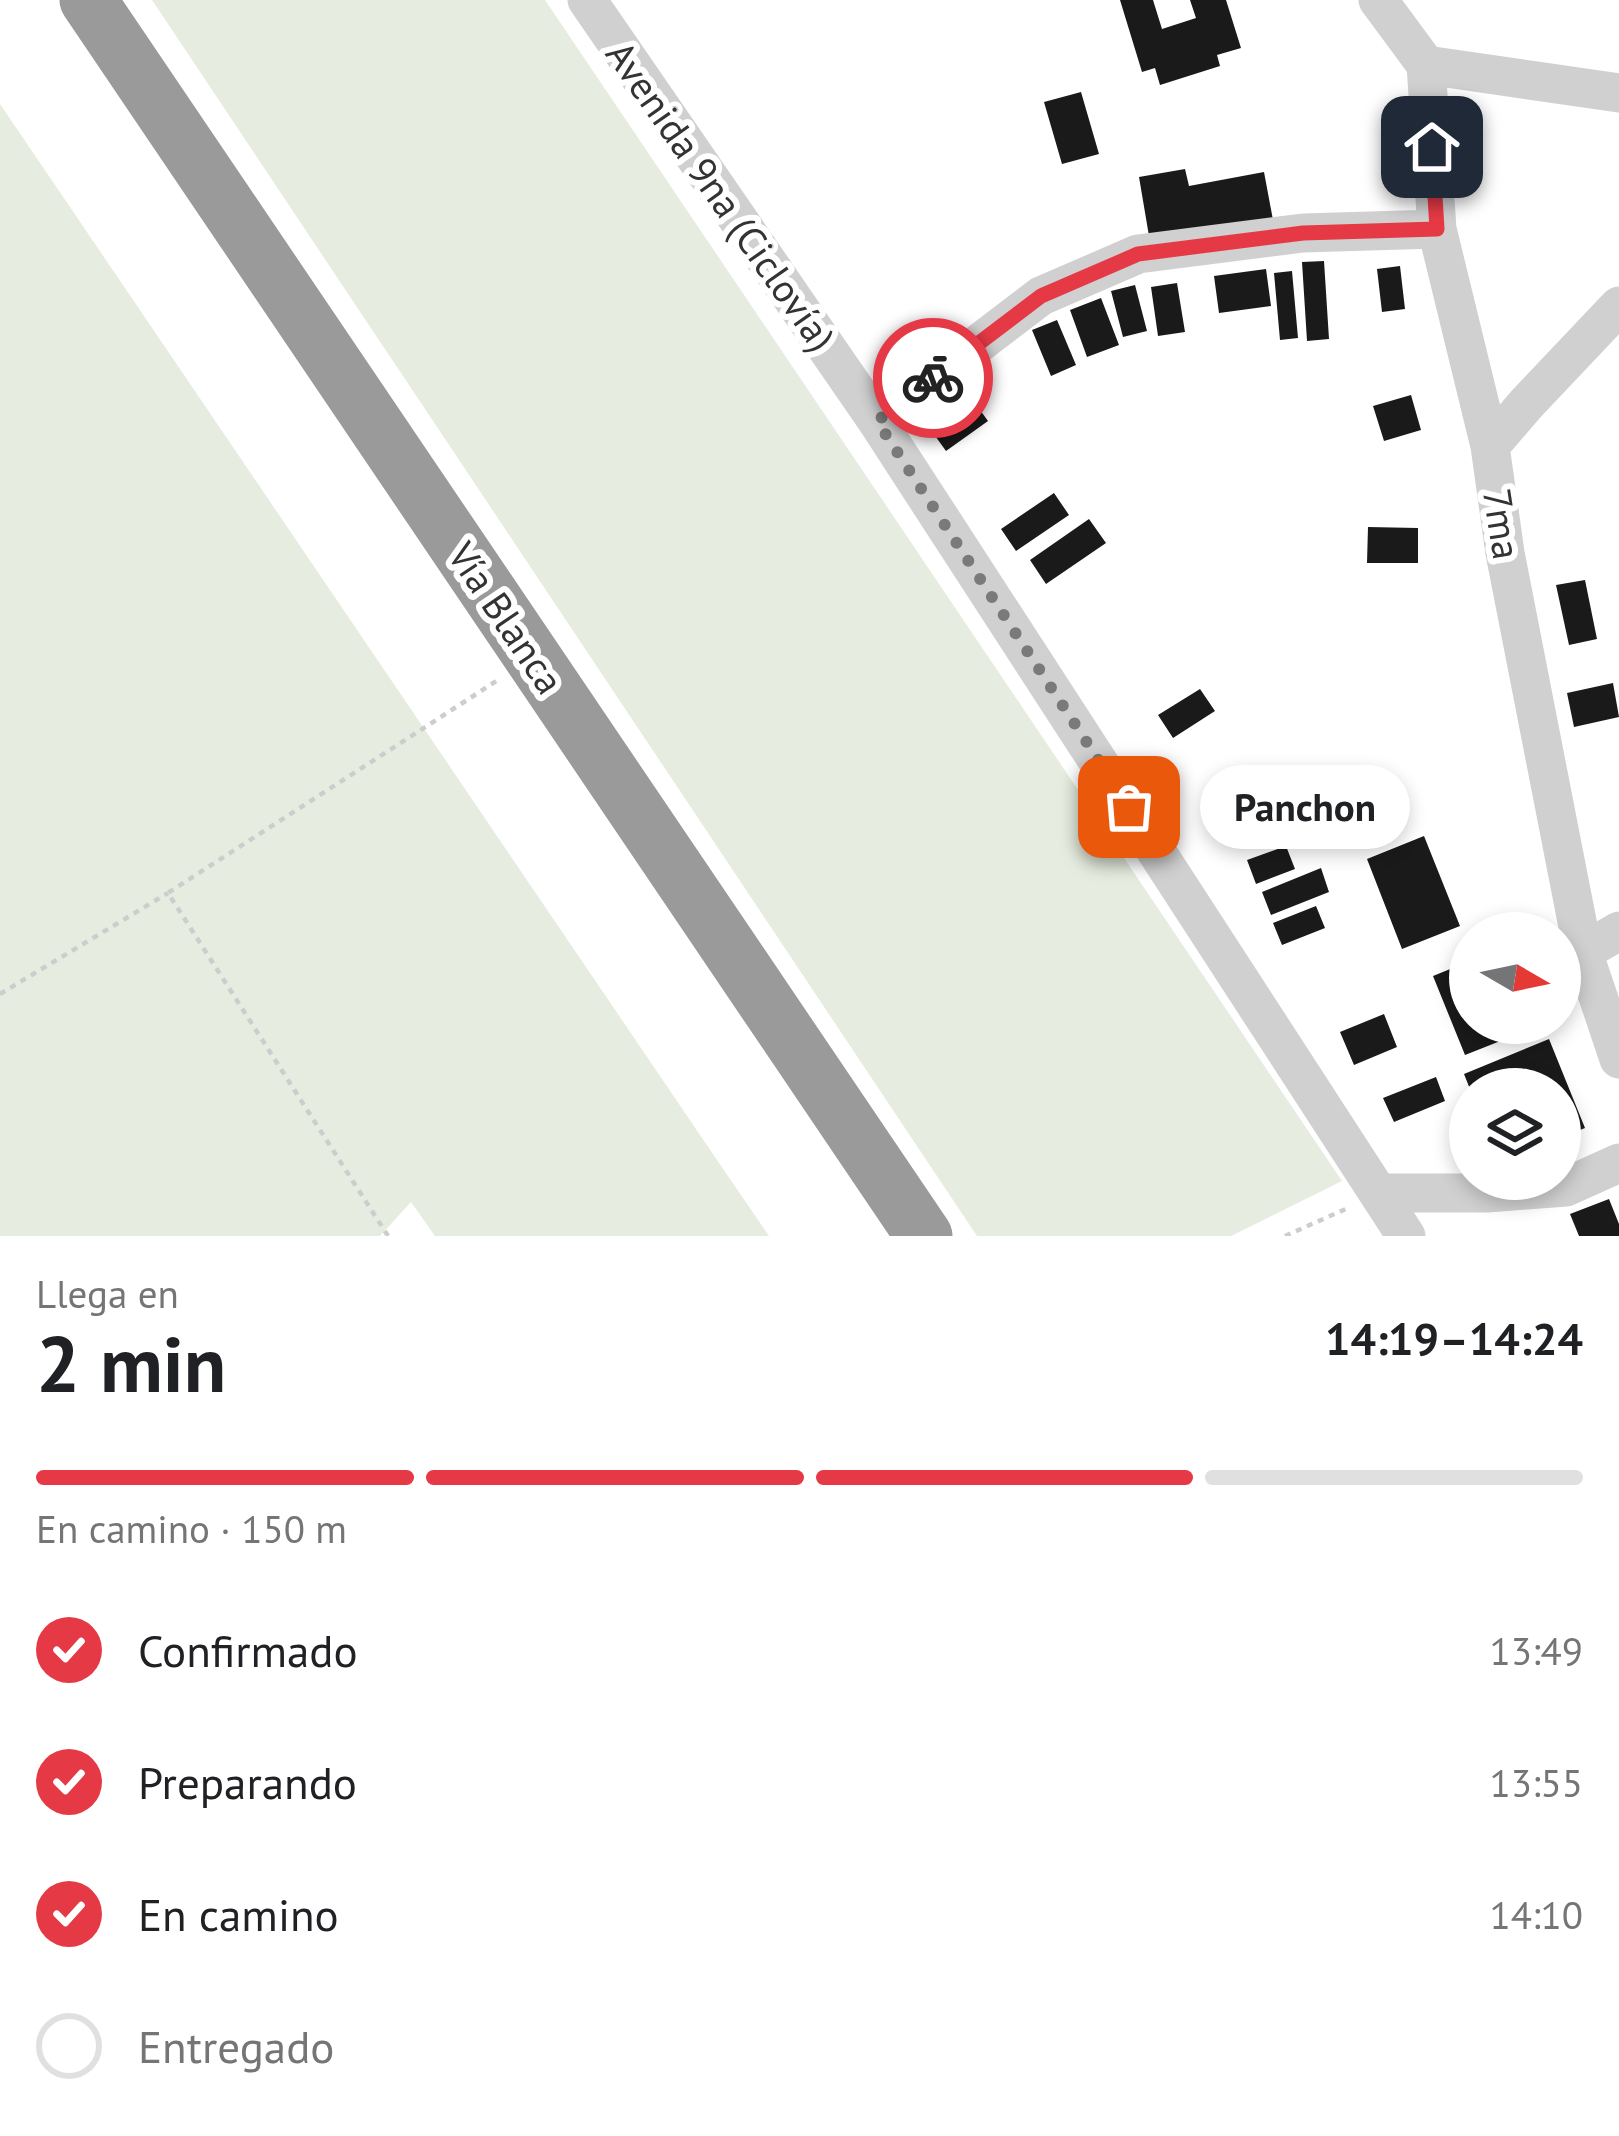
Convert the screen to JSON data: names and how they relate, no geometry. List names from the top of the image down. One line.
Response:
{"streets":{"highway":["Vía Blanca"],"street":["Avenida 9na (Ciclovía)","7ma"]},"places":["Panchon"],"north":"right","page":{"bubble":"Panchon","heading":["2 min","Llega en","14:19–14:24"],"bar":"En camino · 150 m","list":[["Confirmado","13:49"],["Preparando","13:55"],["En camino","14:10"],"Entregado"]}}
